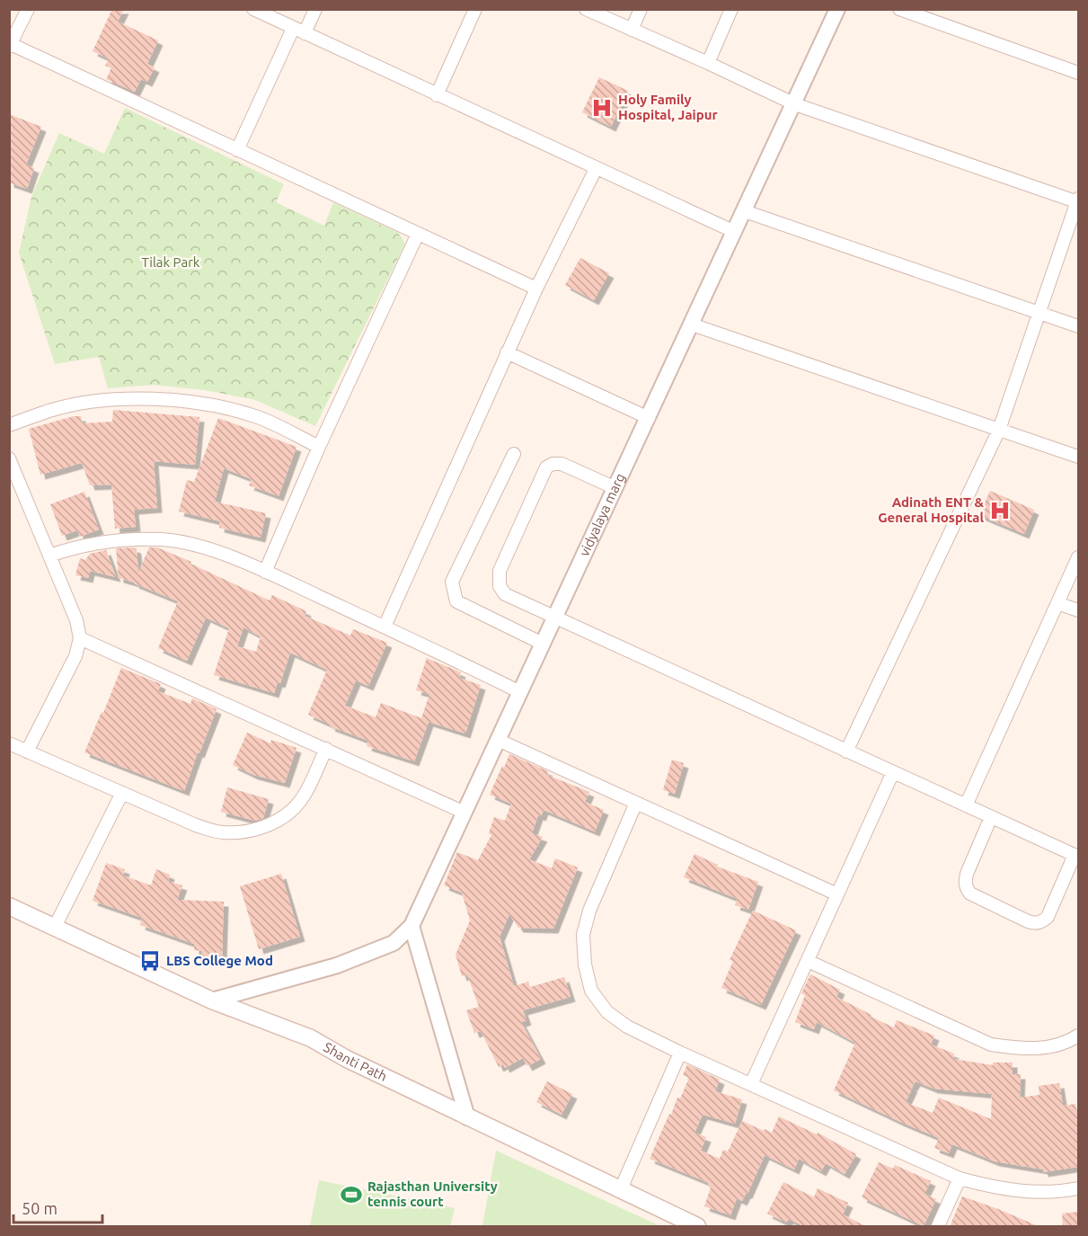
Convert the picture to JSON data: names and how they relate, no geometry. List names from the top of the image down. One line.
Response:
{"streets":{"main road":["Shanti Path"],"street":["vidyalaya marg"]},"parks":["Tilak Park"],"places":{"hospital":["Holy Family Hospital, Jaipur","Adinath ENT & General Hospital"],"bus stop":["LBS College Mod"],"sports":["Rajasthan University tennis court"]},"scale_bar":"50 m"}
